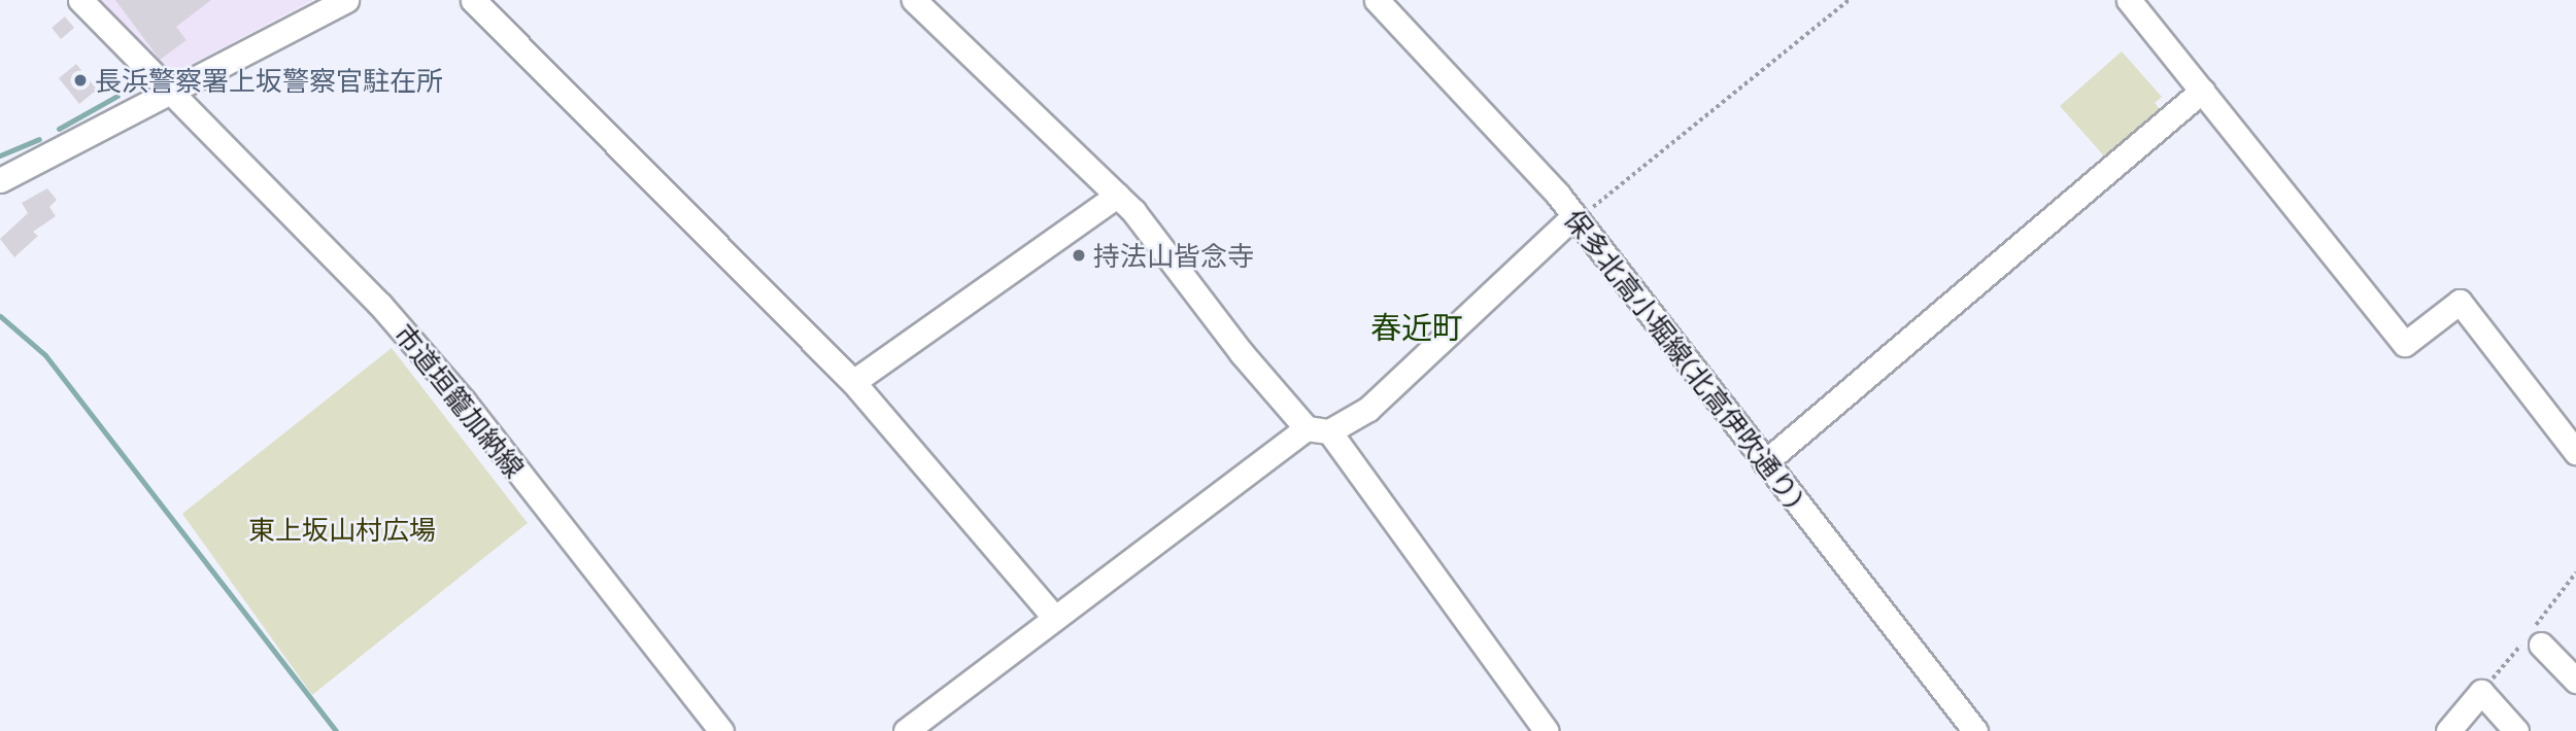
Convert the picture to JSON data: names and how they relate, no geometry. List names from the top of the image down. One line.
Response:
{"streets":{"street":["保多北高小堀線(北高伊吹通り)","市道垣籠加納線"]},"districts":["春近町"],"parks":["東上坂山村広場"],"places":["長浜警察署上坂警察官駐在所","持法山皆念寺"]}
